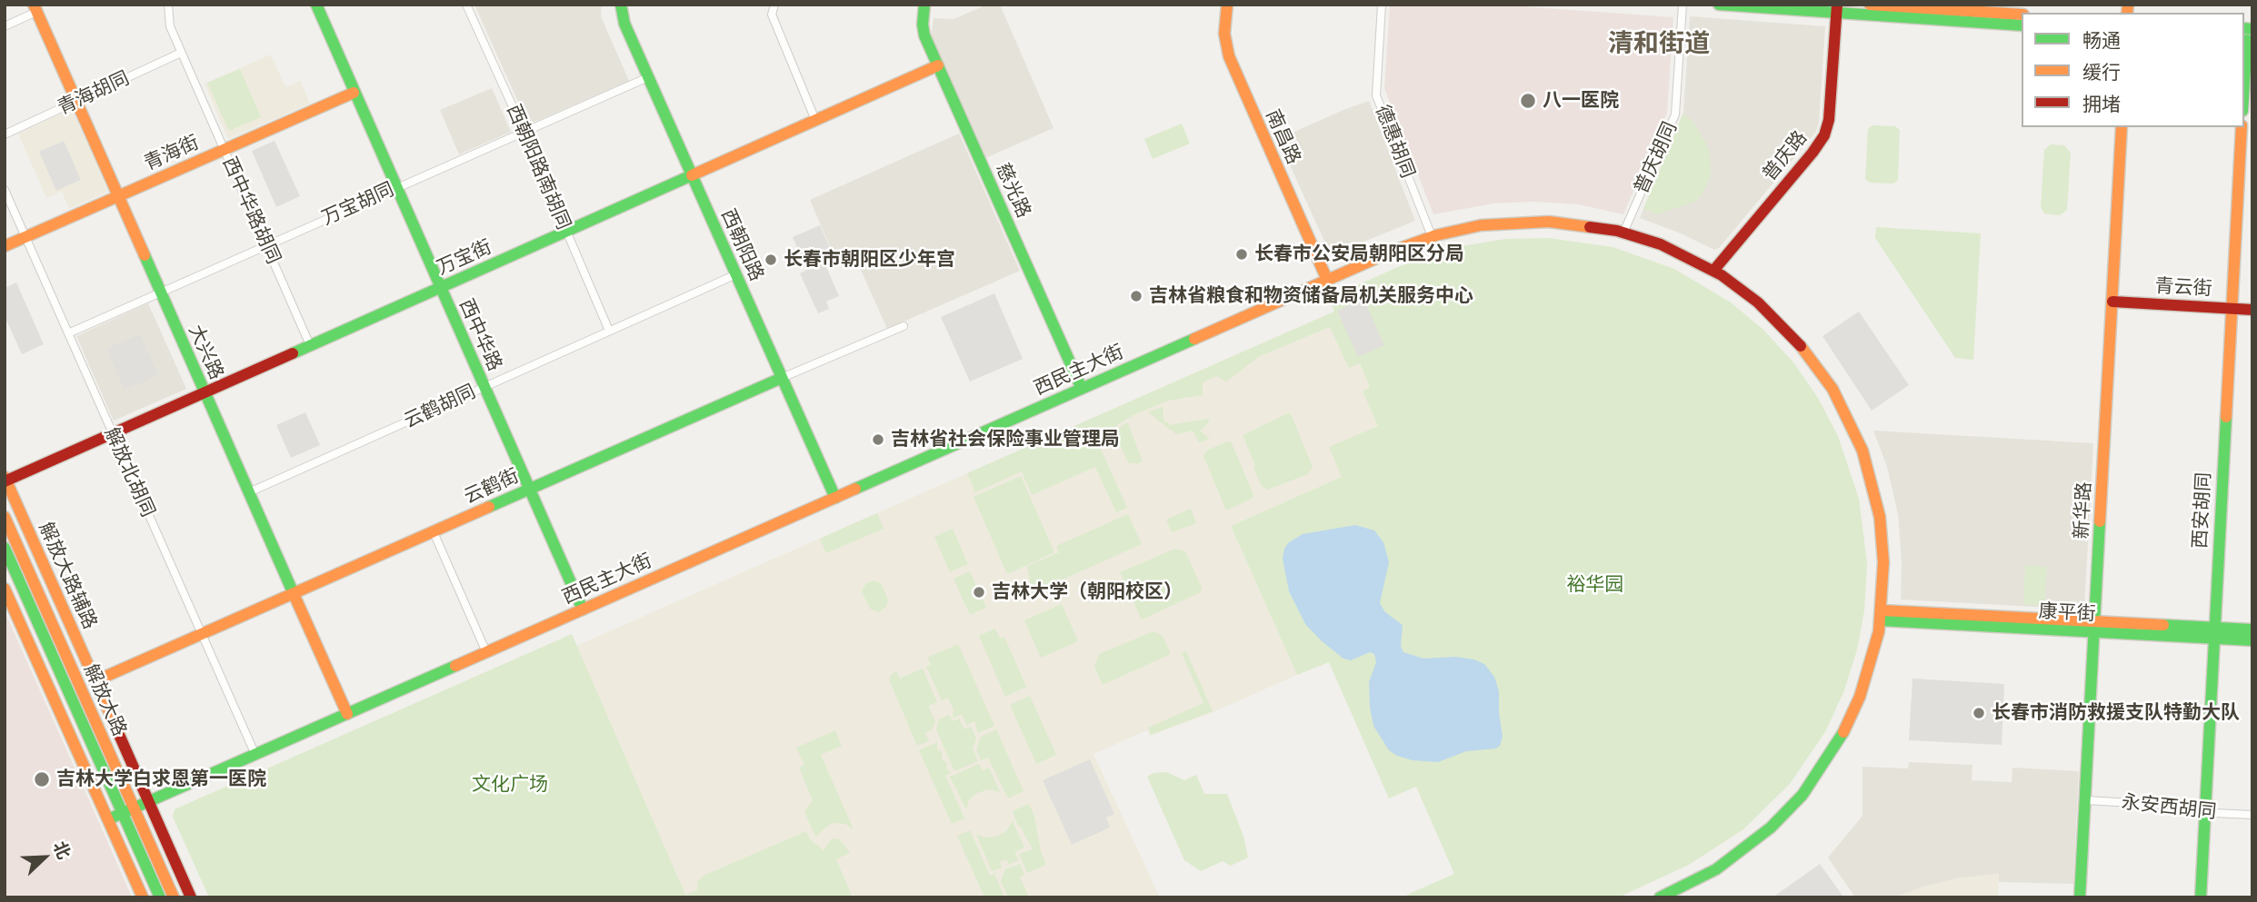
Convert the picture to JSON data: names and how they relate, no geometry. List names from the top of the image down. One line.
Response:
{"streets":{"street":["青海胡同","南昌路","德惠胡同","青海街","普庆路","普庆胡同","西朝阳路南胡同","慈光路","万宝胡同","西中华路胡同","西朝阳路","万宝街","青云街","西中华路","大兴路","西民主大街","云鹤胡同","解放北胡同","云鹤街","新华路","西安胡同","解放大路辅路","康平街","解放大路","永安西胡同"]},"crossings":[["青海胡同","西中华路胡同"],["青海胡同","大兴路"],["南昌路","西民主大街"],["德惠胡同","西民主大街"],["青海街","西中华路胡同"],["青海街","西中华路"],["青海街","大兴路"],["青海街","解放北胡同"],["普庆路","西民主大街"],["普庆胡同","西民主大街"],["西朝阳路南胡同","万宝胡同"],["西朝阳路南胡同","万宝街"],["西朝阳路南胡同","云鹤胡同"],["慈光路","万宝街"],["慈光路","西民主大街"],["万宝胡同","西中华路胡同"],["万宝胡同","西朝阳路"],["万宝胡同","西中华路"],["万宝胡同","大兴路"],["万宝胡同","解放北胡同"],["西中华路胡同","万宝街"],["西朝阳路","万宝街"],["西朝阳路","西民主大街"],["西朝阳路","云鹤胡同"],["西朝阳路","云鹤街"],["万宝街","西中华路"],["万宝街","大兴路"],["万宝街","解放北胡同"],["万宝街","解放大路辅路"],["青云街","新华路"],["青云街","西安胡同"],["西中华路","西民主大街"],["西中华路","云鹤胡同"],["西中华路","云鹤街"],["大兴路","西民主大街"],["大兴路","云鹤胡同"],["大兴路","云鹤街"],["西民主大街","解放北胡同"],["西民主大街","解放大路辅路"],["西民主大街","康平街"],["西民主大街","解放大路"],["解放北胡同","云鹤街"],["云鹤街","解放大路辅路"],["新华路","康平街"],["新华路","永安西胡同"],["西安胡同","康平街"],["西安胡同","永安西胡同"]],"districts":["清和街道"],"parks":["裕华园","文化广场"],"places":["八一医院","长春市公安局朝阳区分局","长春市朝阳区少年宫","吉林省粮食和物资储备局机关服务中心","吉林省社会保险事业管理局","吉林大学（朝阳校区）","长春市消防救援支队特勤大队","吉林大学白求恩第一医院"],"legend":["畅通","缓行","拥堵"],"north":"top right"}
